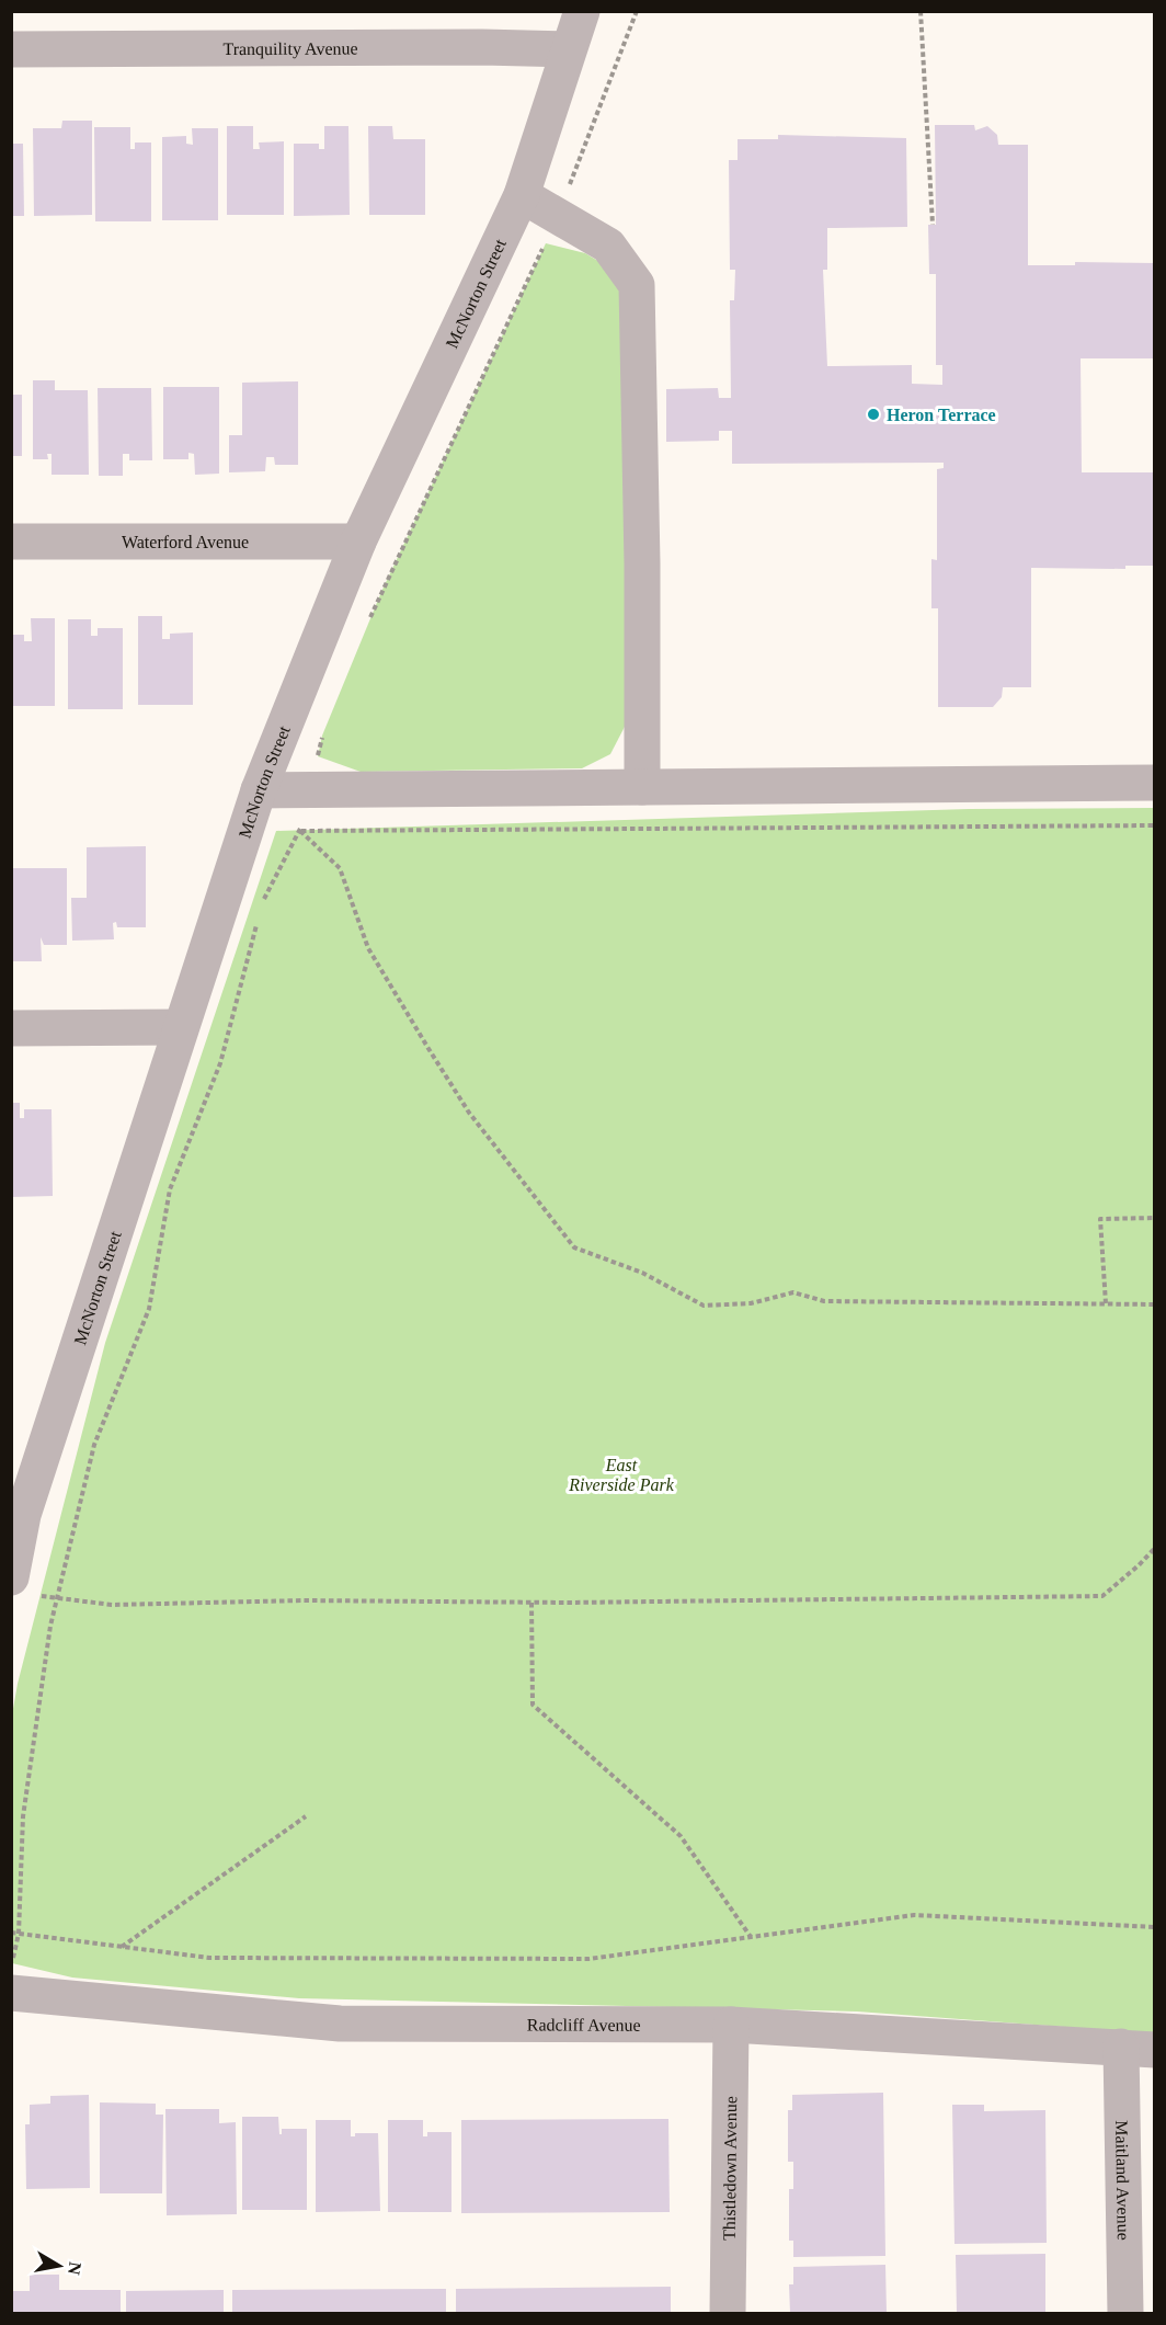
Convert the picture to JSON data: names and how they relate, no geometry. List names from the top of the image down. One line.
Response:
{"streets":{"street":["Tranquility Avenue","McNorton Street","Waterford Avenue","Radcliff Avenue","Thistledown Avenue","Maitland Avenue"]},"crossings":[["Tranquility Avenue","McNorton Street"],["McNorton Street","Waterford Avenue"],["Radcliff Avenue","Thistledown Avenue"],["Radcliff Avenue","Maitland Avenue"]],"parks":["East Riverside Park"],"places":["Heron Terrace"],"north":"right"}
